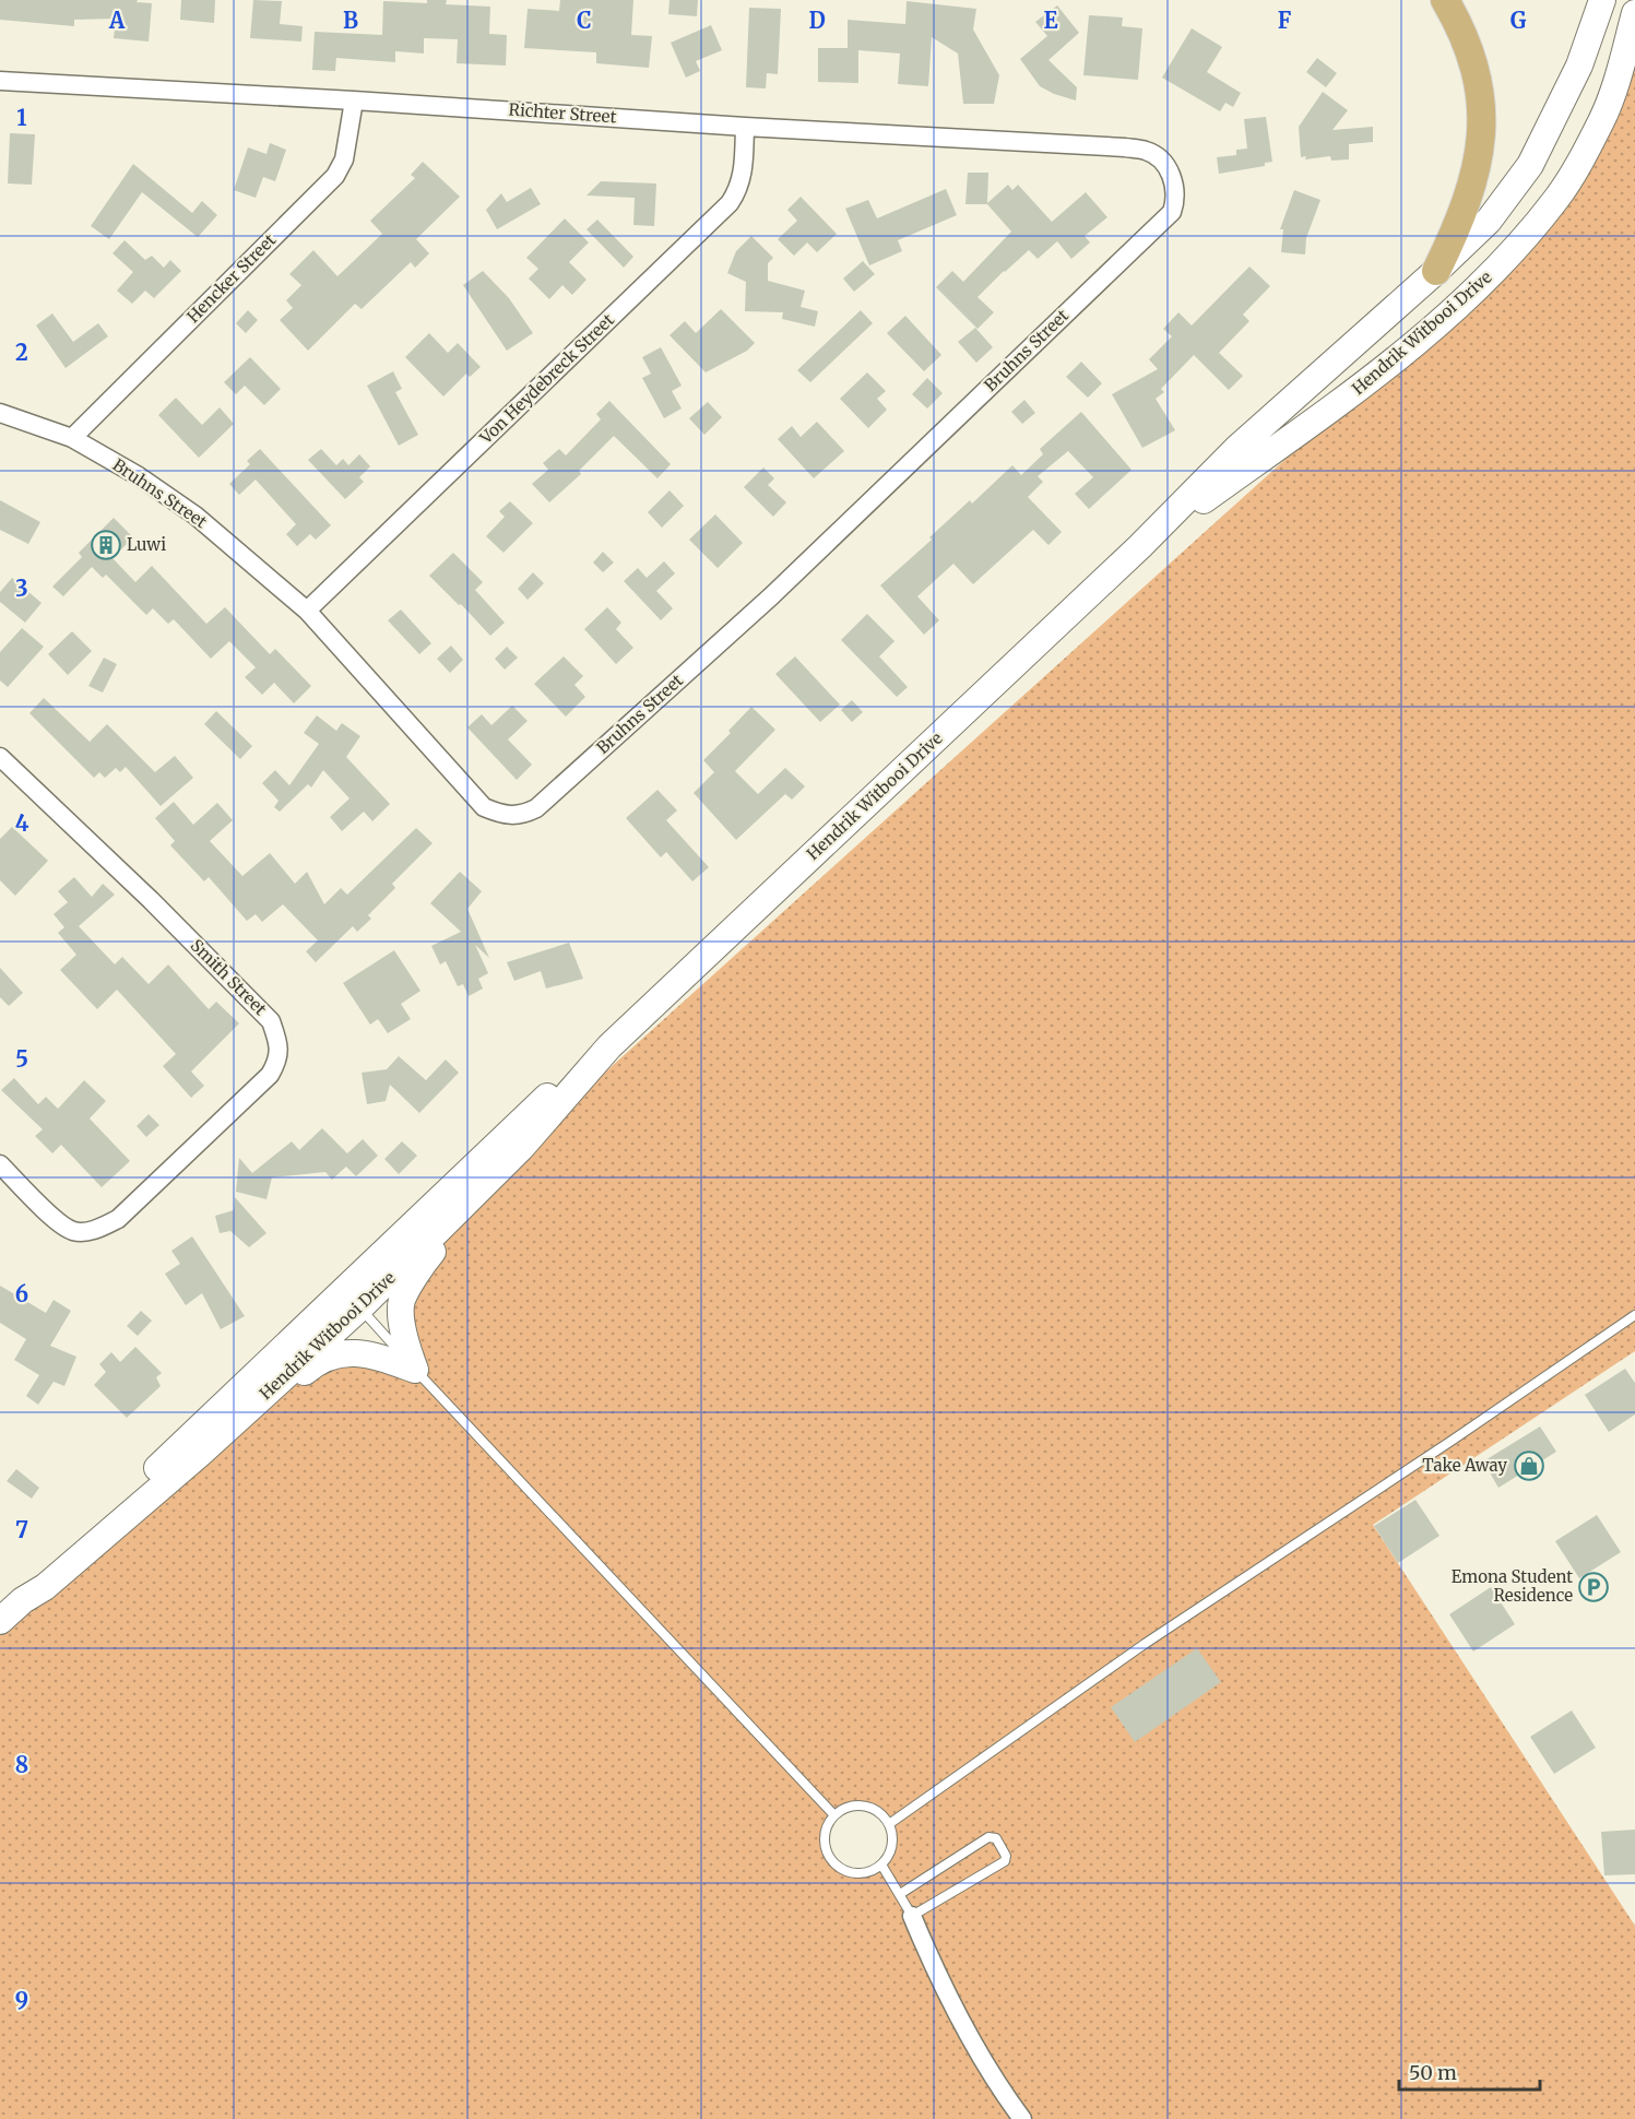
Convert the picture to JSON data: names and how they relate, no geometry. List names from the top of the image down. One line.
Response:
{"streets":{"main road":["Hendrik Witbooi Drive"],"street":["Richter Street","Hencker Street","Bruhns Street","Von Heydebreck Street","Smith Street"]},"crossings":[["Richter Street","Hencker Street"],["Richter Street","Bruhns Street"],["Richter Street","Von Heydebreck Street"],["Hencker Street","Bruhns Street"],["Bruhns Street","Von Heydebreck Street"]],"places":{"building":["Luwi"],"shop":["Take Away"],"parking":["Emona Student Residence"]},"scale_bar":"50 m","grid":{"columns":["A","B","C","D","E","F","G"],"rows":["1","2","3","4","5","6","7","8","9"]}}
